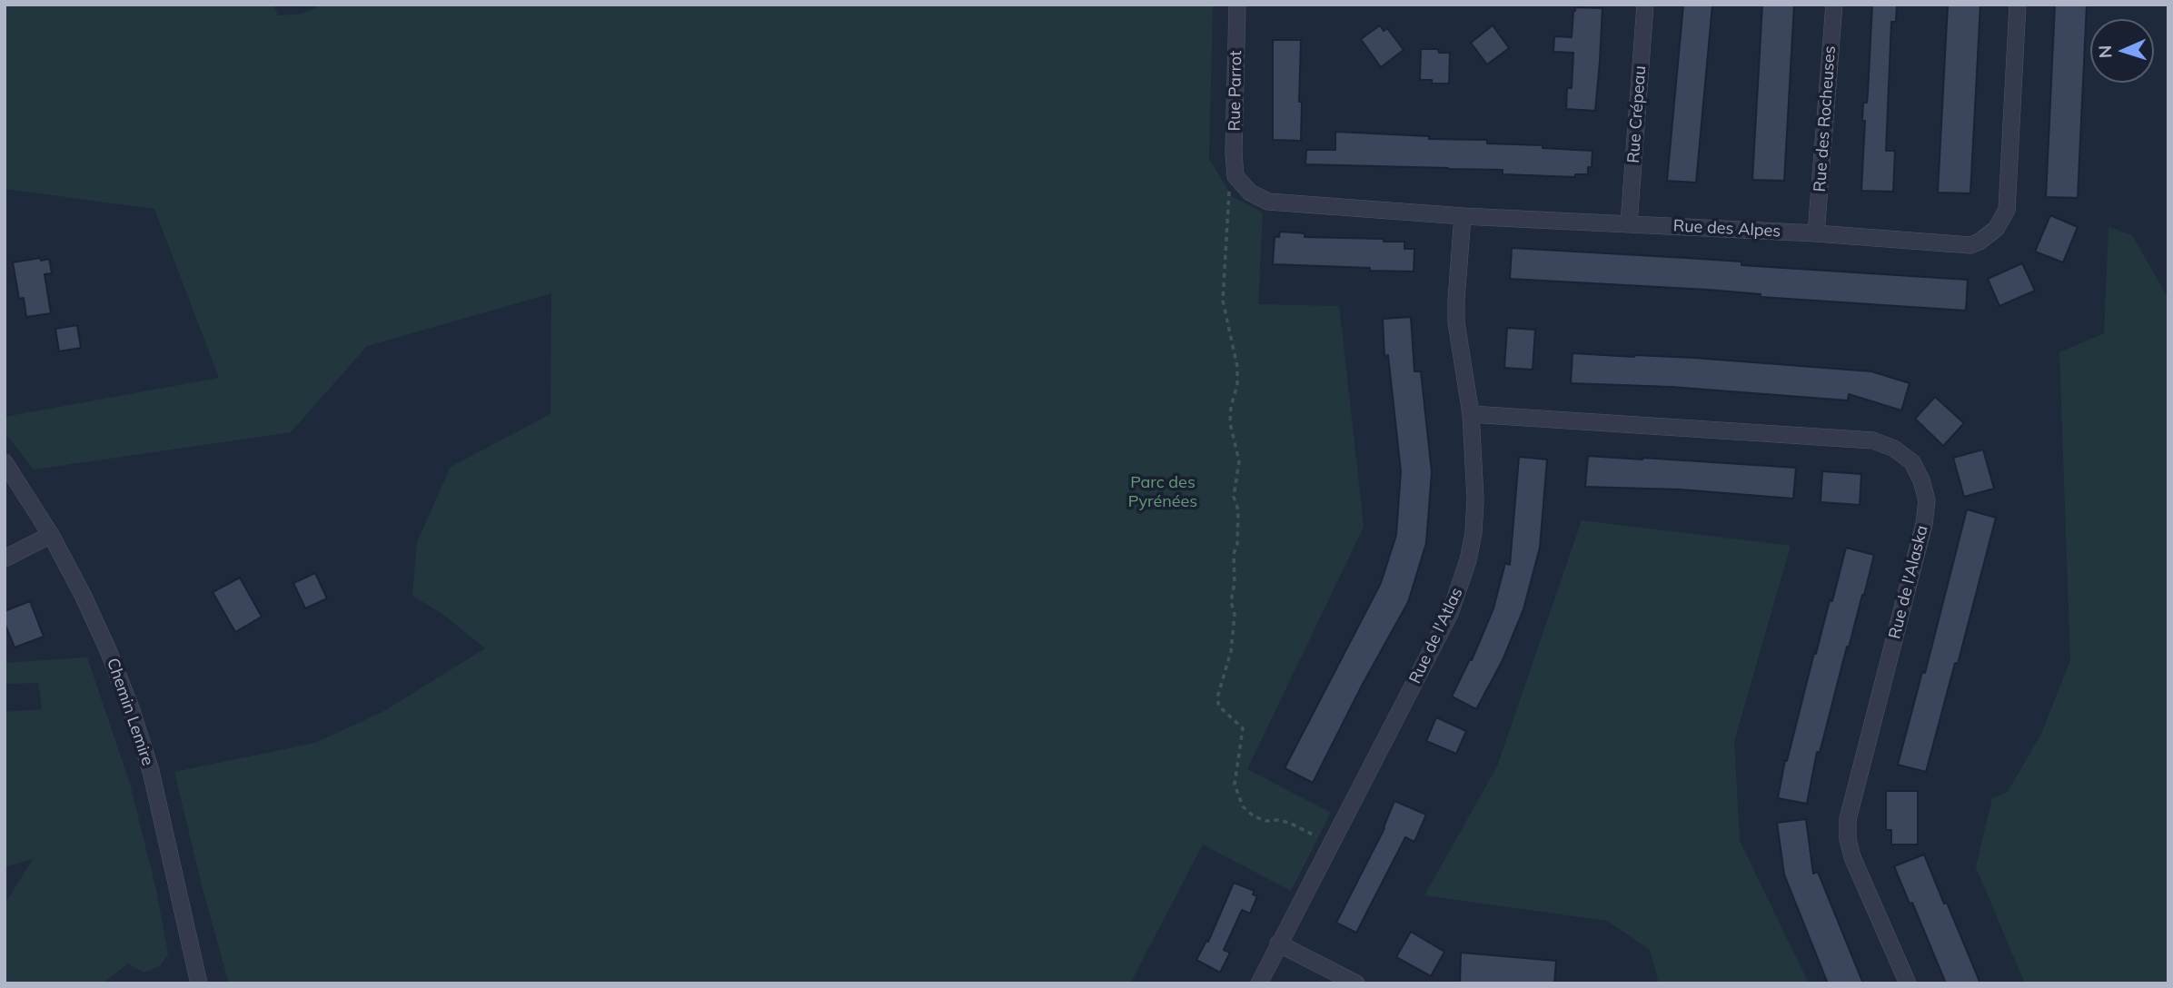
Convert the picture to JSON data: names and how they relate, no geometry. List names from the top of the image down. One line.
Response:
{"streets":{"street":["Rue Parrot","Rue Crépeau","Rue des Rocheuses","Rue des Alpes","Rue de l'Alaska","Rue de l'Atlas","Chemin Lemire"]},"crossings":[["Rue Parrot","Rue des Alpes"],["Rue Crépeau","Rue des Alpes"],["Rue des Rocheuses","Rue des Alpes"],["Rue des Alpes","Rue de l'Atlas"],["Rue de l'Alaska","Rue de l'Atlas"]],"parks":["Parc des Pyrénées"],"north":"left"}
